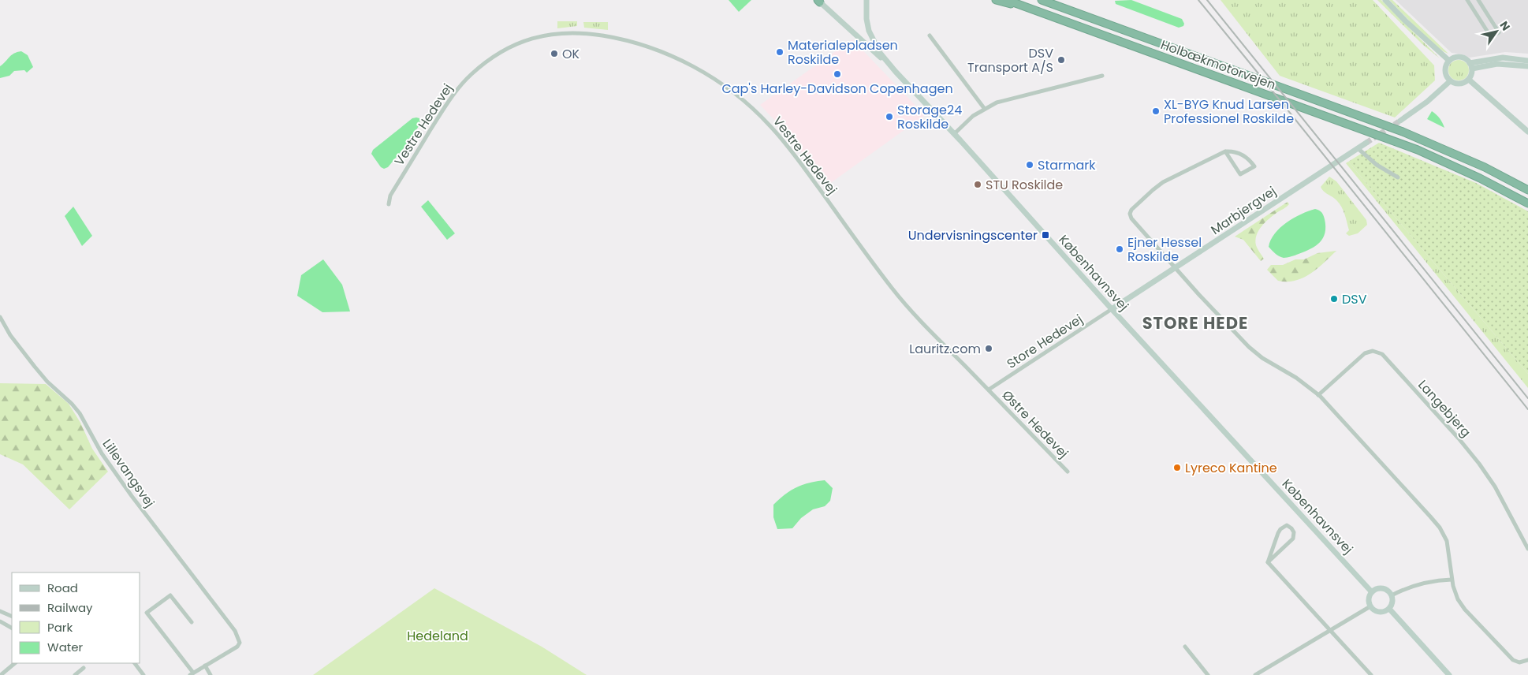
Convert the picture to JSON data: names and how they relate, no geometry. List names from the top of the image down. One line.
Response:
{"streets":{"highway":["Holbækmotorvejen"],"main road":["Marbjergvej","Københavnsvej"],"street":["Vestre Hedevej","Store Hedevej","Langebjerg","Østre Hedevej","Lillevangsvej"]},"crossings":[["Vestre Hedevej","Store Hedevej"],["Vestre Hedevej","Østre Hedevej"],["Marbjergvej","Københavnsvej"],["Marbjergvej","Store Hedevej"],["Københavnsvej","Store Hedevej"],["Store Hedevej","Østre Hedevej"]],"districts":["STORE HEDE"],"parks":["Hedeland"],"places":{"other":["Materialepladsen Roskilde","OK","DSV Transport A/S","Cap's Harley-Davidson Copenhagen","XL-BYG Knud Larsen Professionel Roskilde","Storage24 Roskilde","Starmark","STU Roskilde","Ejner Hessel Roskilde","DSV","Lauritz.com","Lyreco Kantine"],"transit":["Undervisningscenter"]},"legend":["Road","Railway","Park","Water"],"north":"top right"}
